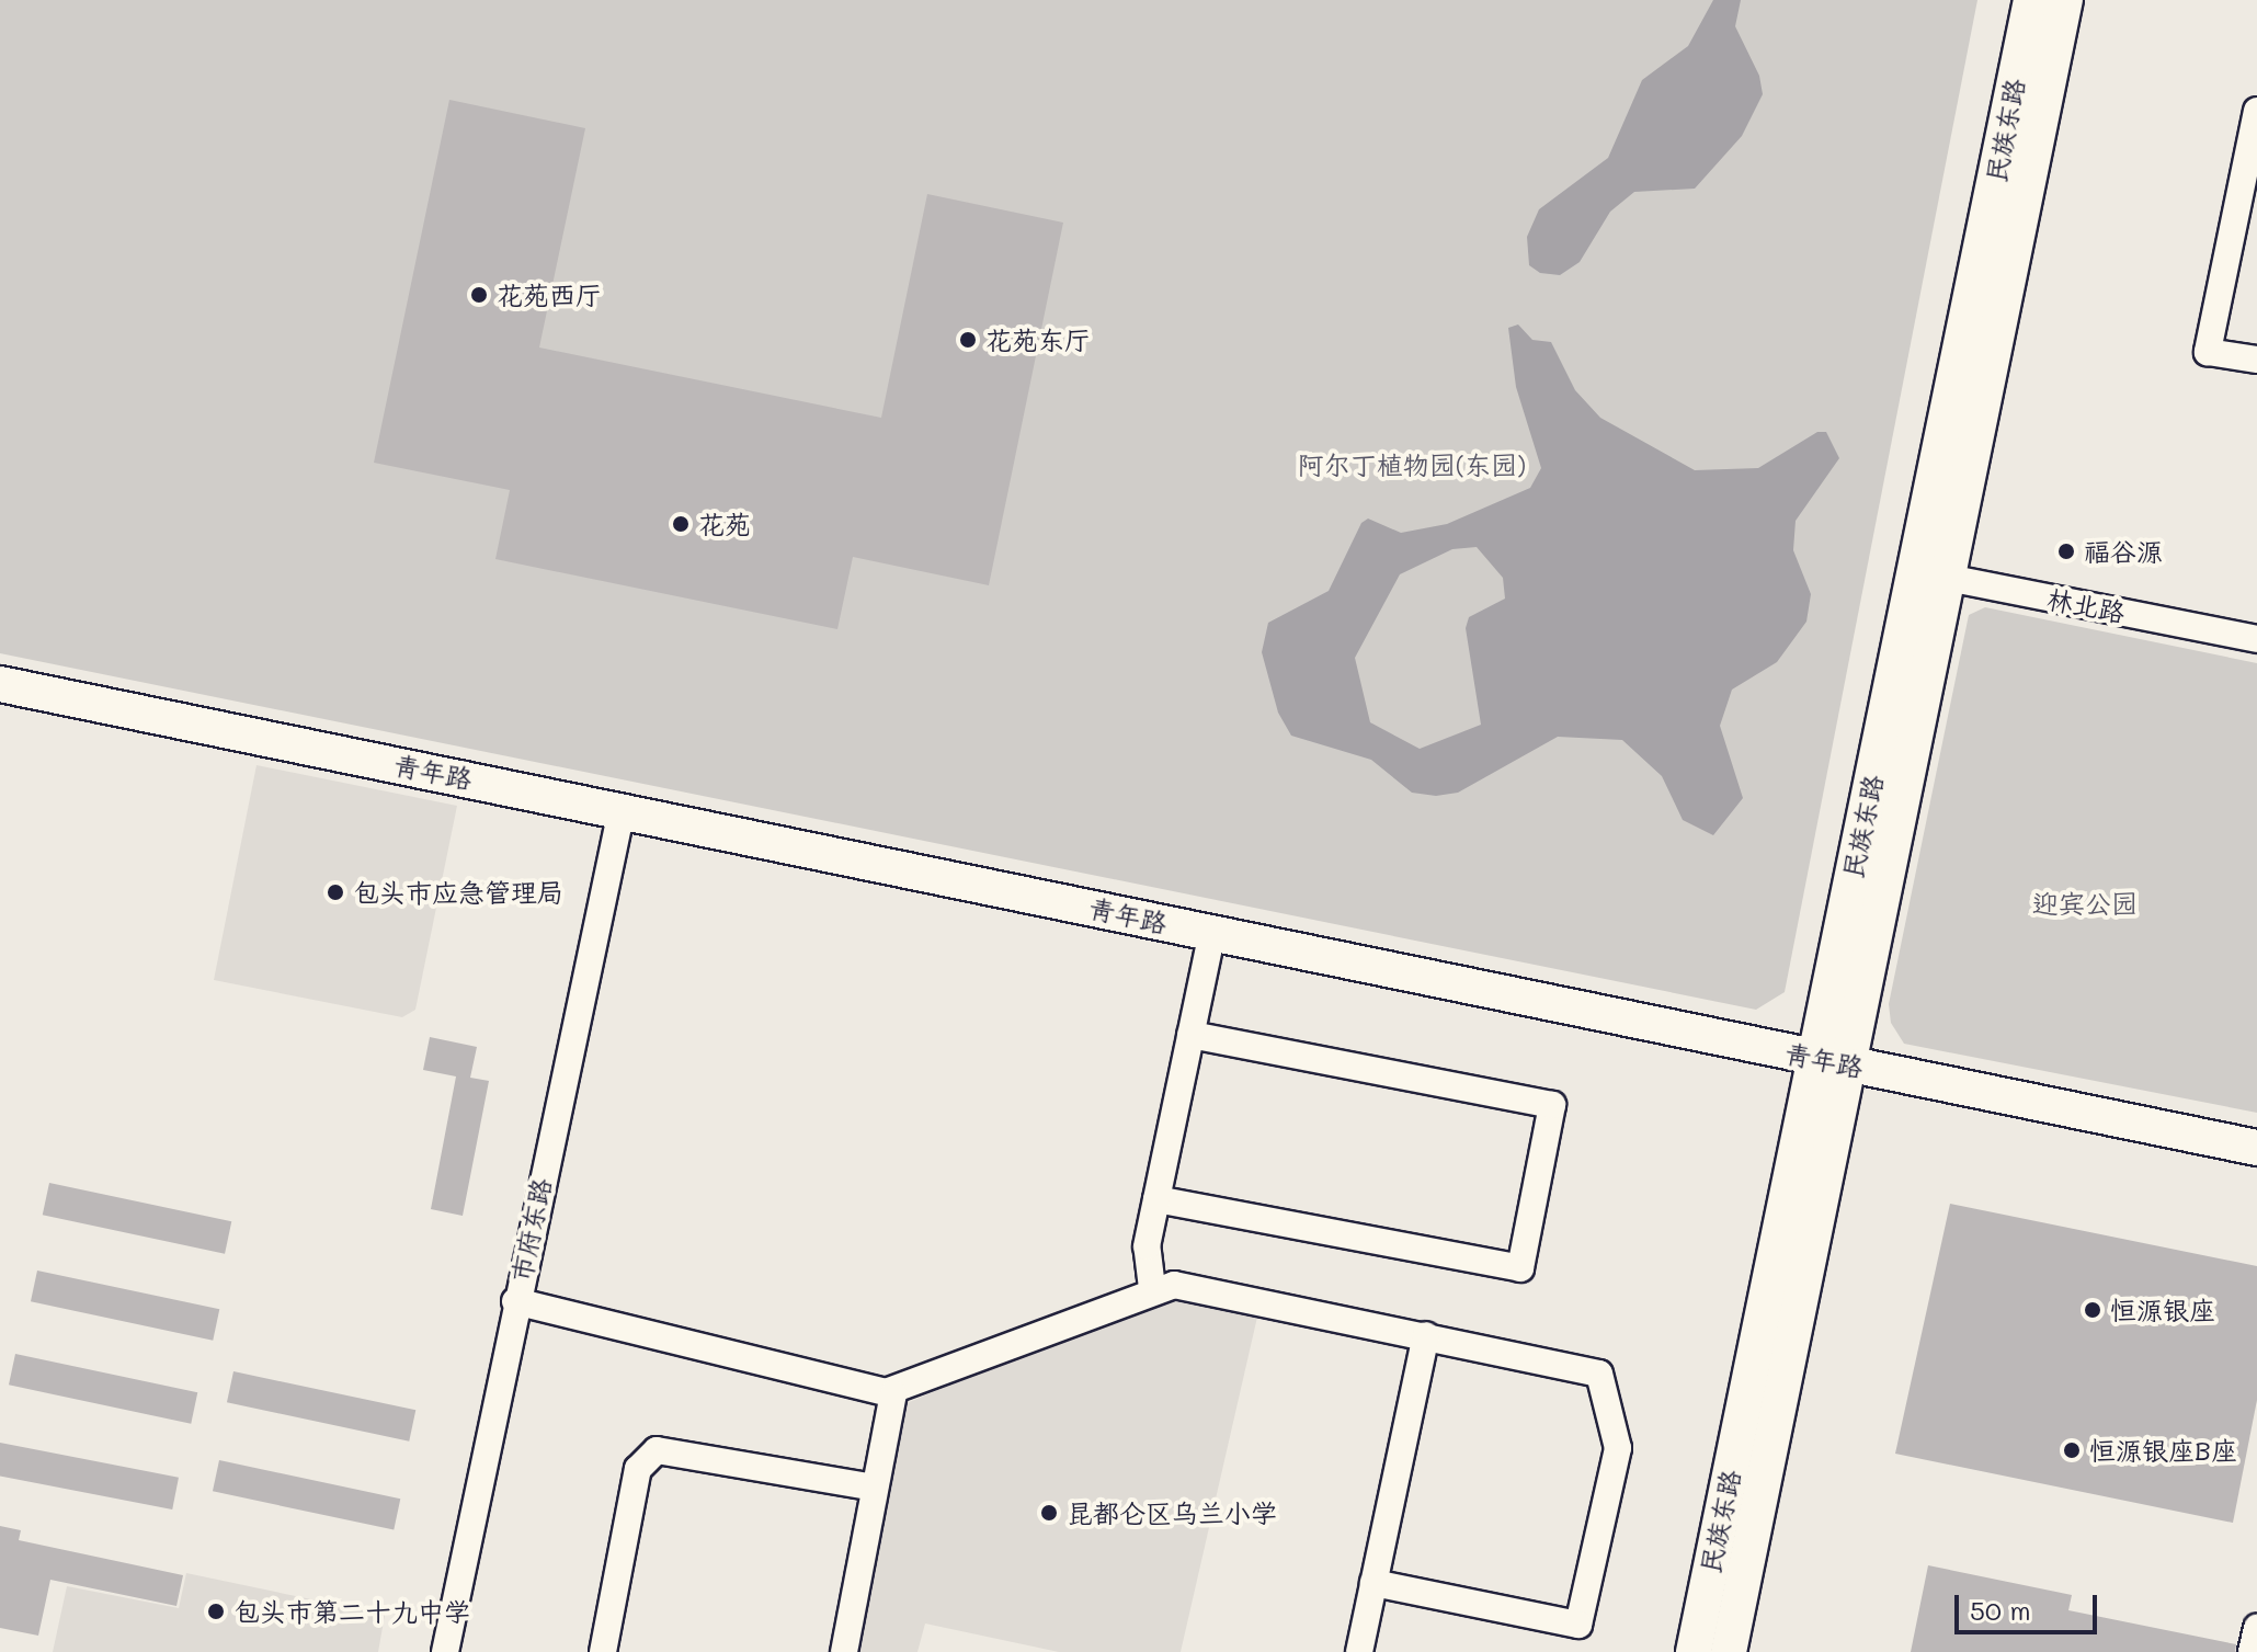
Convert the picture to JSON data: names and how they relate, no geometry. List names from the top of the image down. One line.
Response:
{"streets":{"main road":["民族东路","青年路"],"street":["林北路","市府东路"]},"crossings":[["民族东路","林北路"],["民族东路","青年路"],["青年路","市府东路"]],"parks":["阿尔丁植物园(东园)","迎宾公园"],"places":["花苑西厅","花苑东厅","花苑","福谷源","包头市应急管理局","恒源银座","恒源银座B座","昆都仑区乌兰小学","包头市第二十九中学"],"scale_bar":"50 m"}
